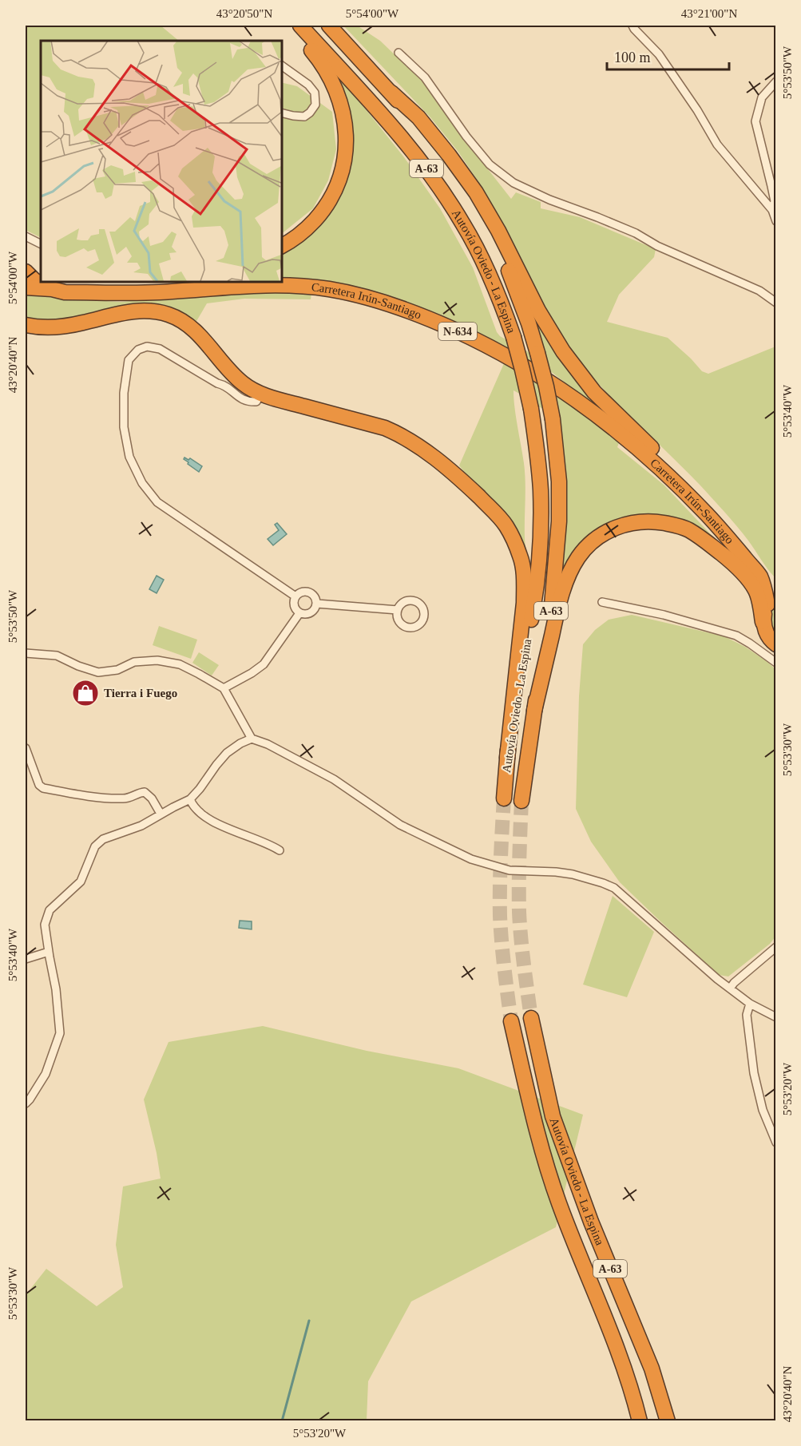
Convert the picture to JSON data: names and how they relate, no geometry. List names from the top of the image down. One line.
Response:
{"streets":{"highway":["A-63","Autovía Oviedo - La Espina","Carretera Irún-Santiago","N-634"]},"crossings":[["Carretera Irún-Santiago","N-634"]],"places":{"shop":["Tierra i Fuego"]},"scale_bar":"100 m","coordinates":["43°20'50\"N","5°54'00\"W","43°21'00\"N","5°53'50\"W","43°20'40\"N","5°53'40\"W","5°53'30\"W","5°53'20\"W"]}
